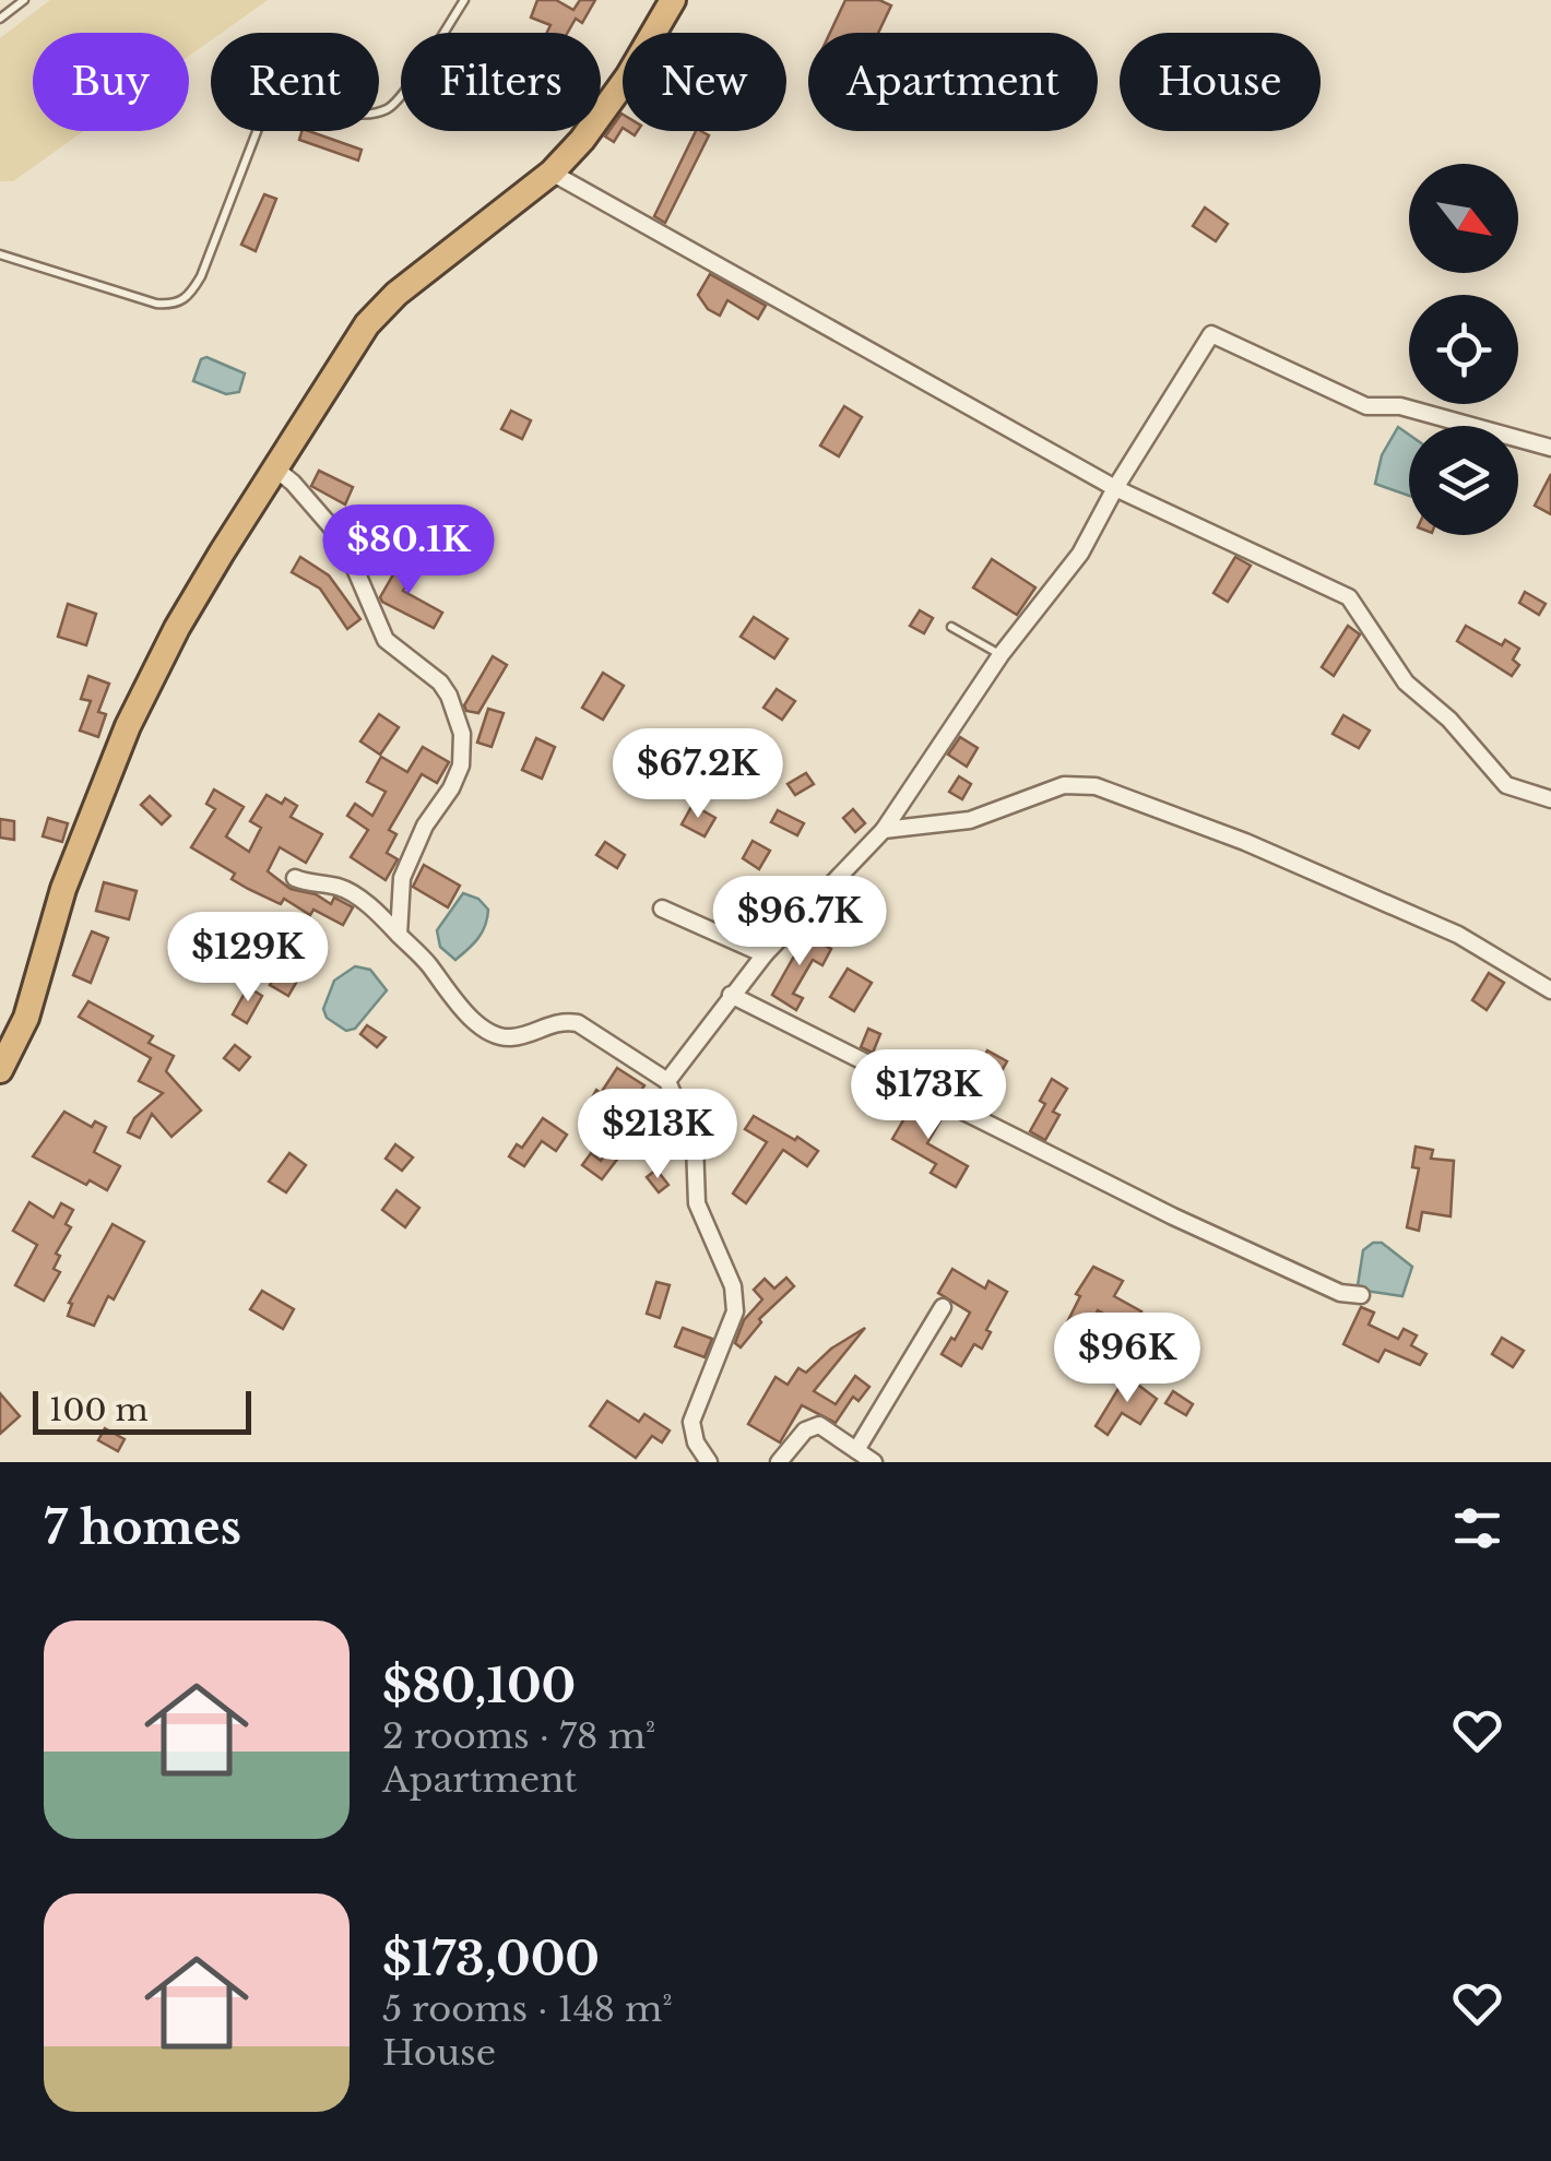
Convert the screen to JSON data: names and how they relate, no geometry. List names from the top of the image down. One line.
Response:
{"scale_bar":"100 m","north":"bottom right","page":{"chip":["Buy","Rent","Filters","New","Apartment","House"],"price":["$80.1K","$67.2K","$96.7K","$129K","$173K","$213K","$96K"],"scale":"100 m","heading":"7 homes","list":[{"name":"$80,100","note":"2 rooms · 78 m² · Apartment"},{"name":"$173,000","note":"5 rooms · 148 m² · House"}]}}
